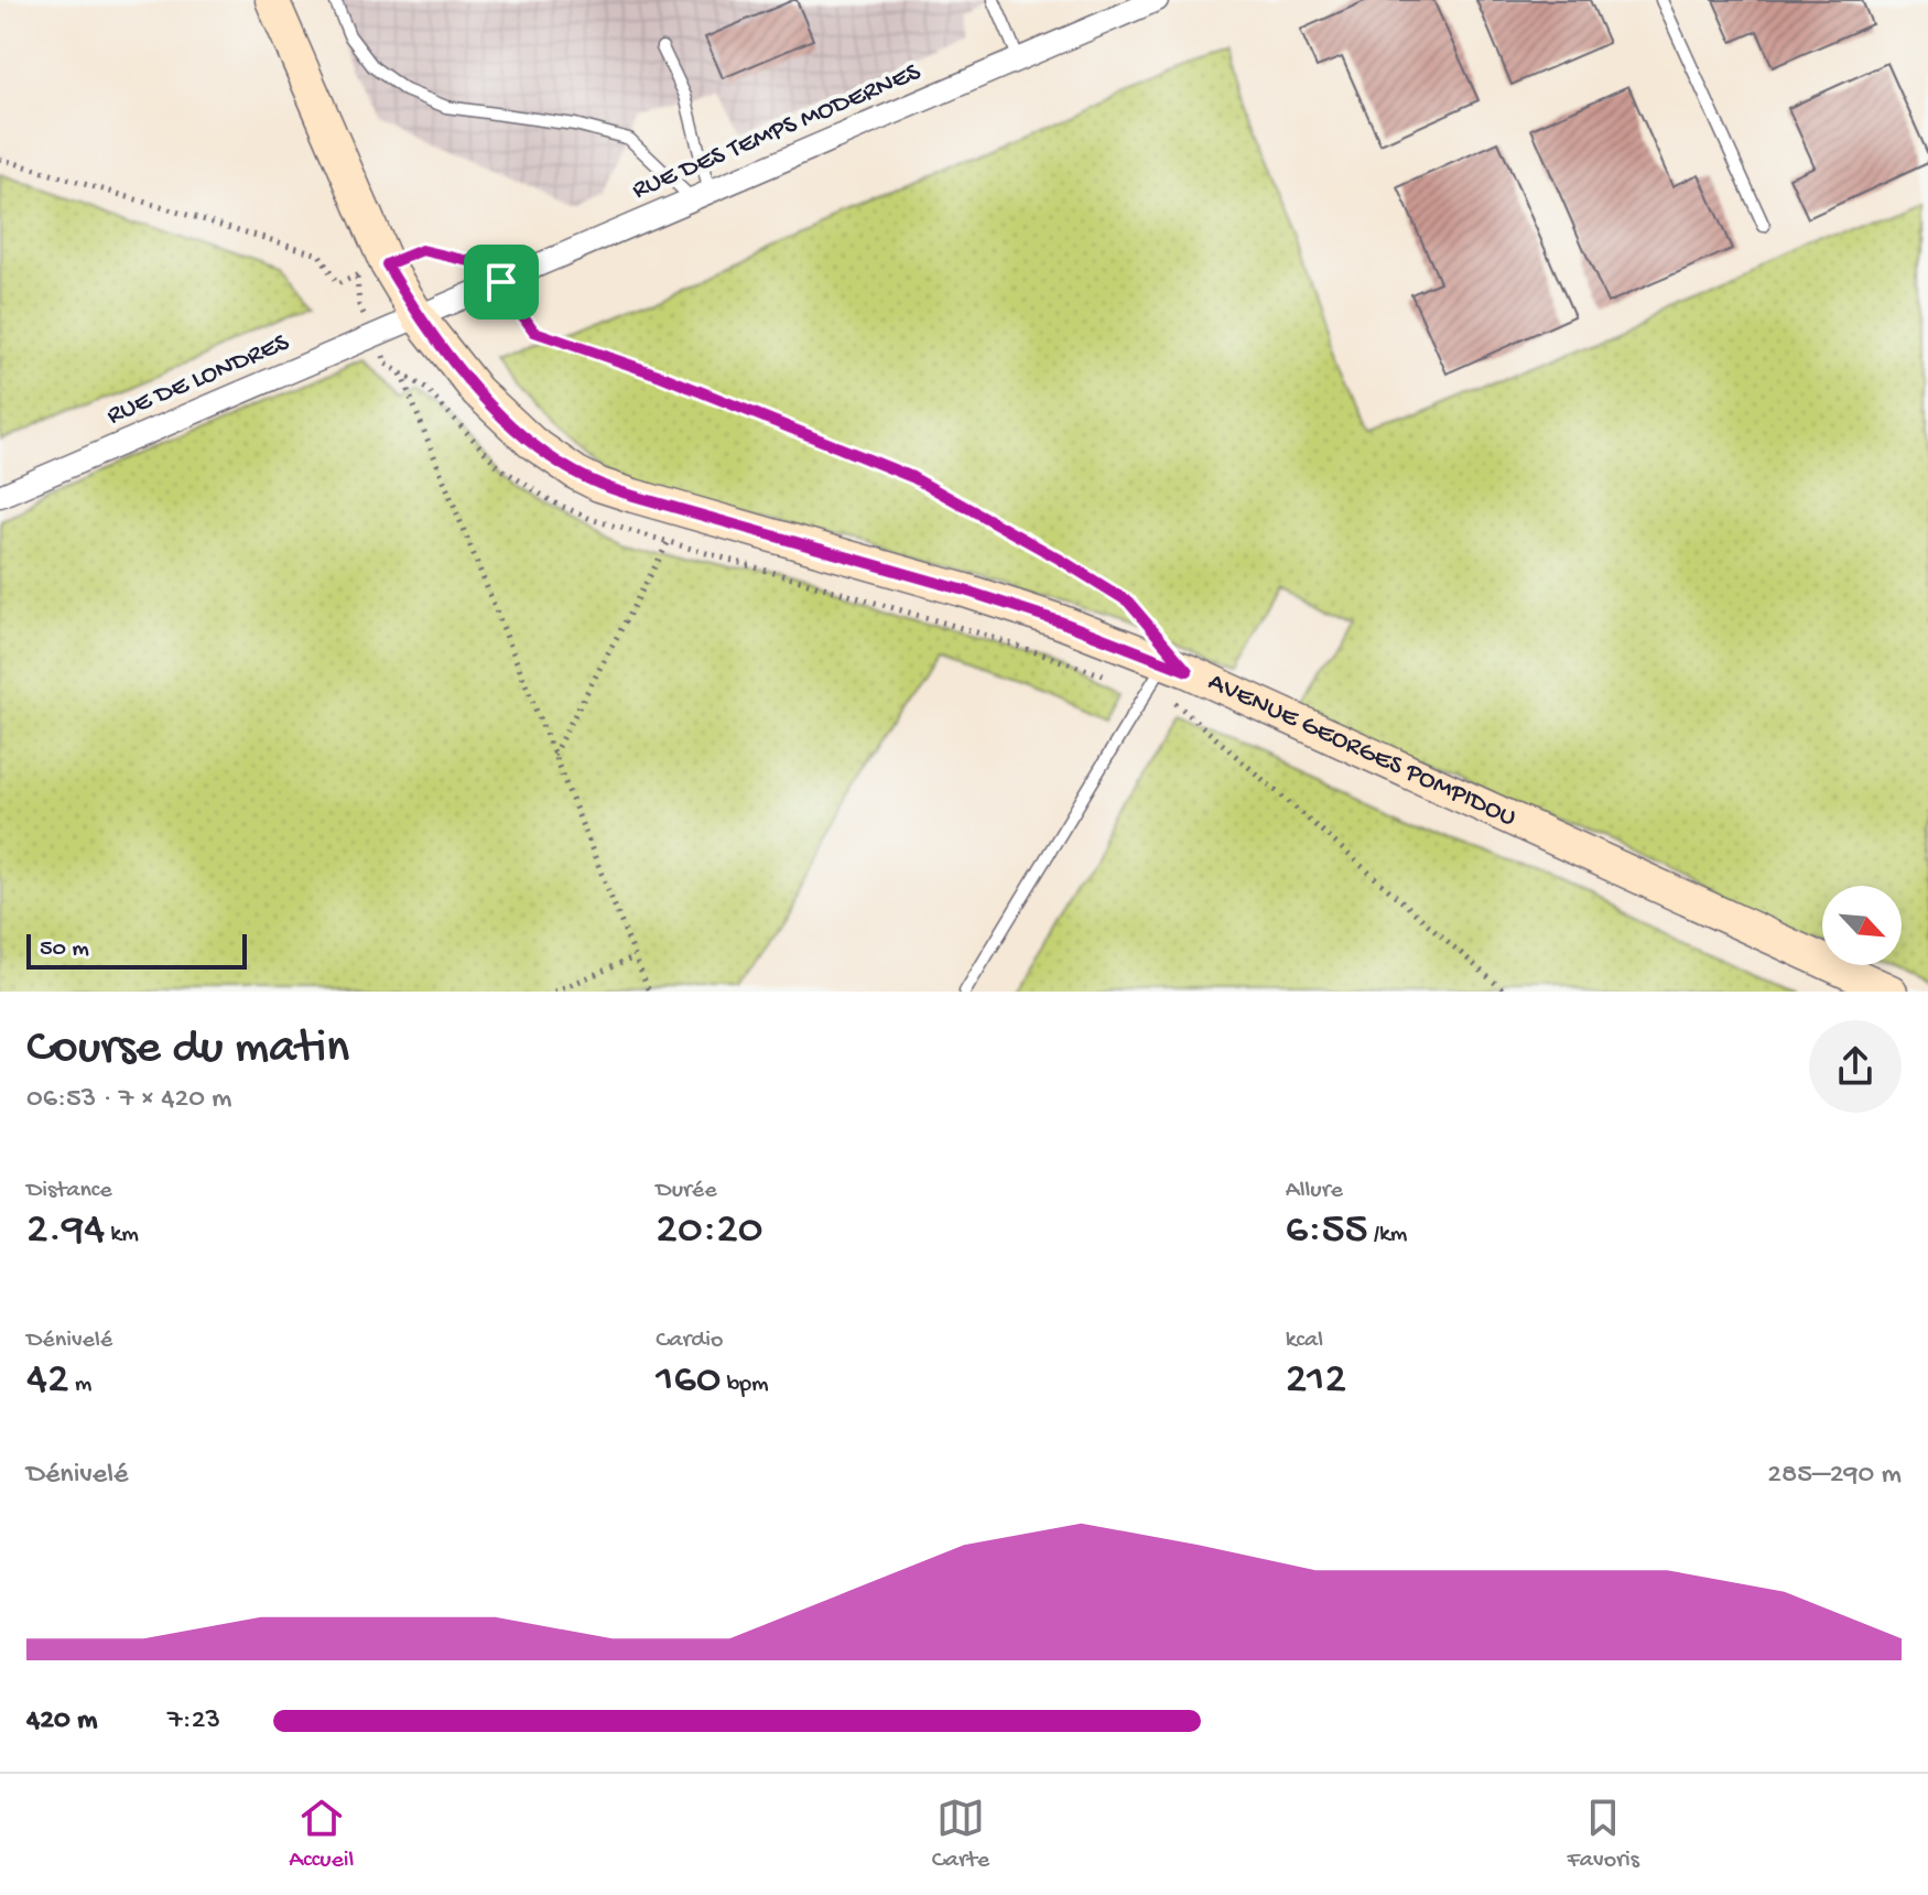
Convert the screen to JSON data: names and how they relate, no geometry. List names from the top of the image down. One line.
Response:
{"streets":{"main road":["AVENUE GEORGES POMPIDOU"],"street":["RUE DES TEMPS MODERNES","RUE DE LONDRES"]},"crossings":[["RUE DES TEMPS MODERNES","RUE DE LONDRES"],["RUE DES TEMPS MODERNES","AVENUE GEORGES POMPIDOU"],["RUE DE LONDRES","AVENUE GEORGES POMPIDOU"]],"scale_bar":"50 m","north":"bottom right","page":{"scale":"50 m","heading":["Course du matin","06:53 · 7 × 420 m"],"stats":[["Distance","2.94 km"],["Durée","20:20"],["Allure","6:55 /km"],["Dénivelé","42 m"],["Cardio","160 bpm"],["kcal","212"]],"chart":["Dénivelé","285–290 m"],"list":[{"name":"420 m","note":"7:23"}],"tabs":["Accueil","Carte","Favoris"]}}
